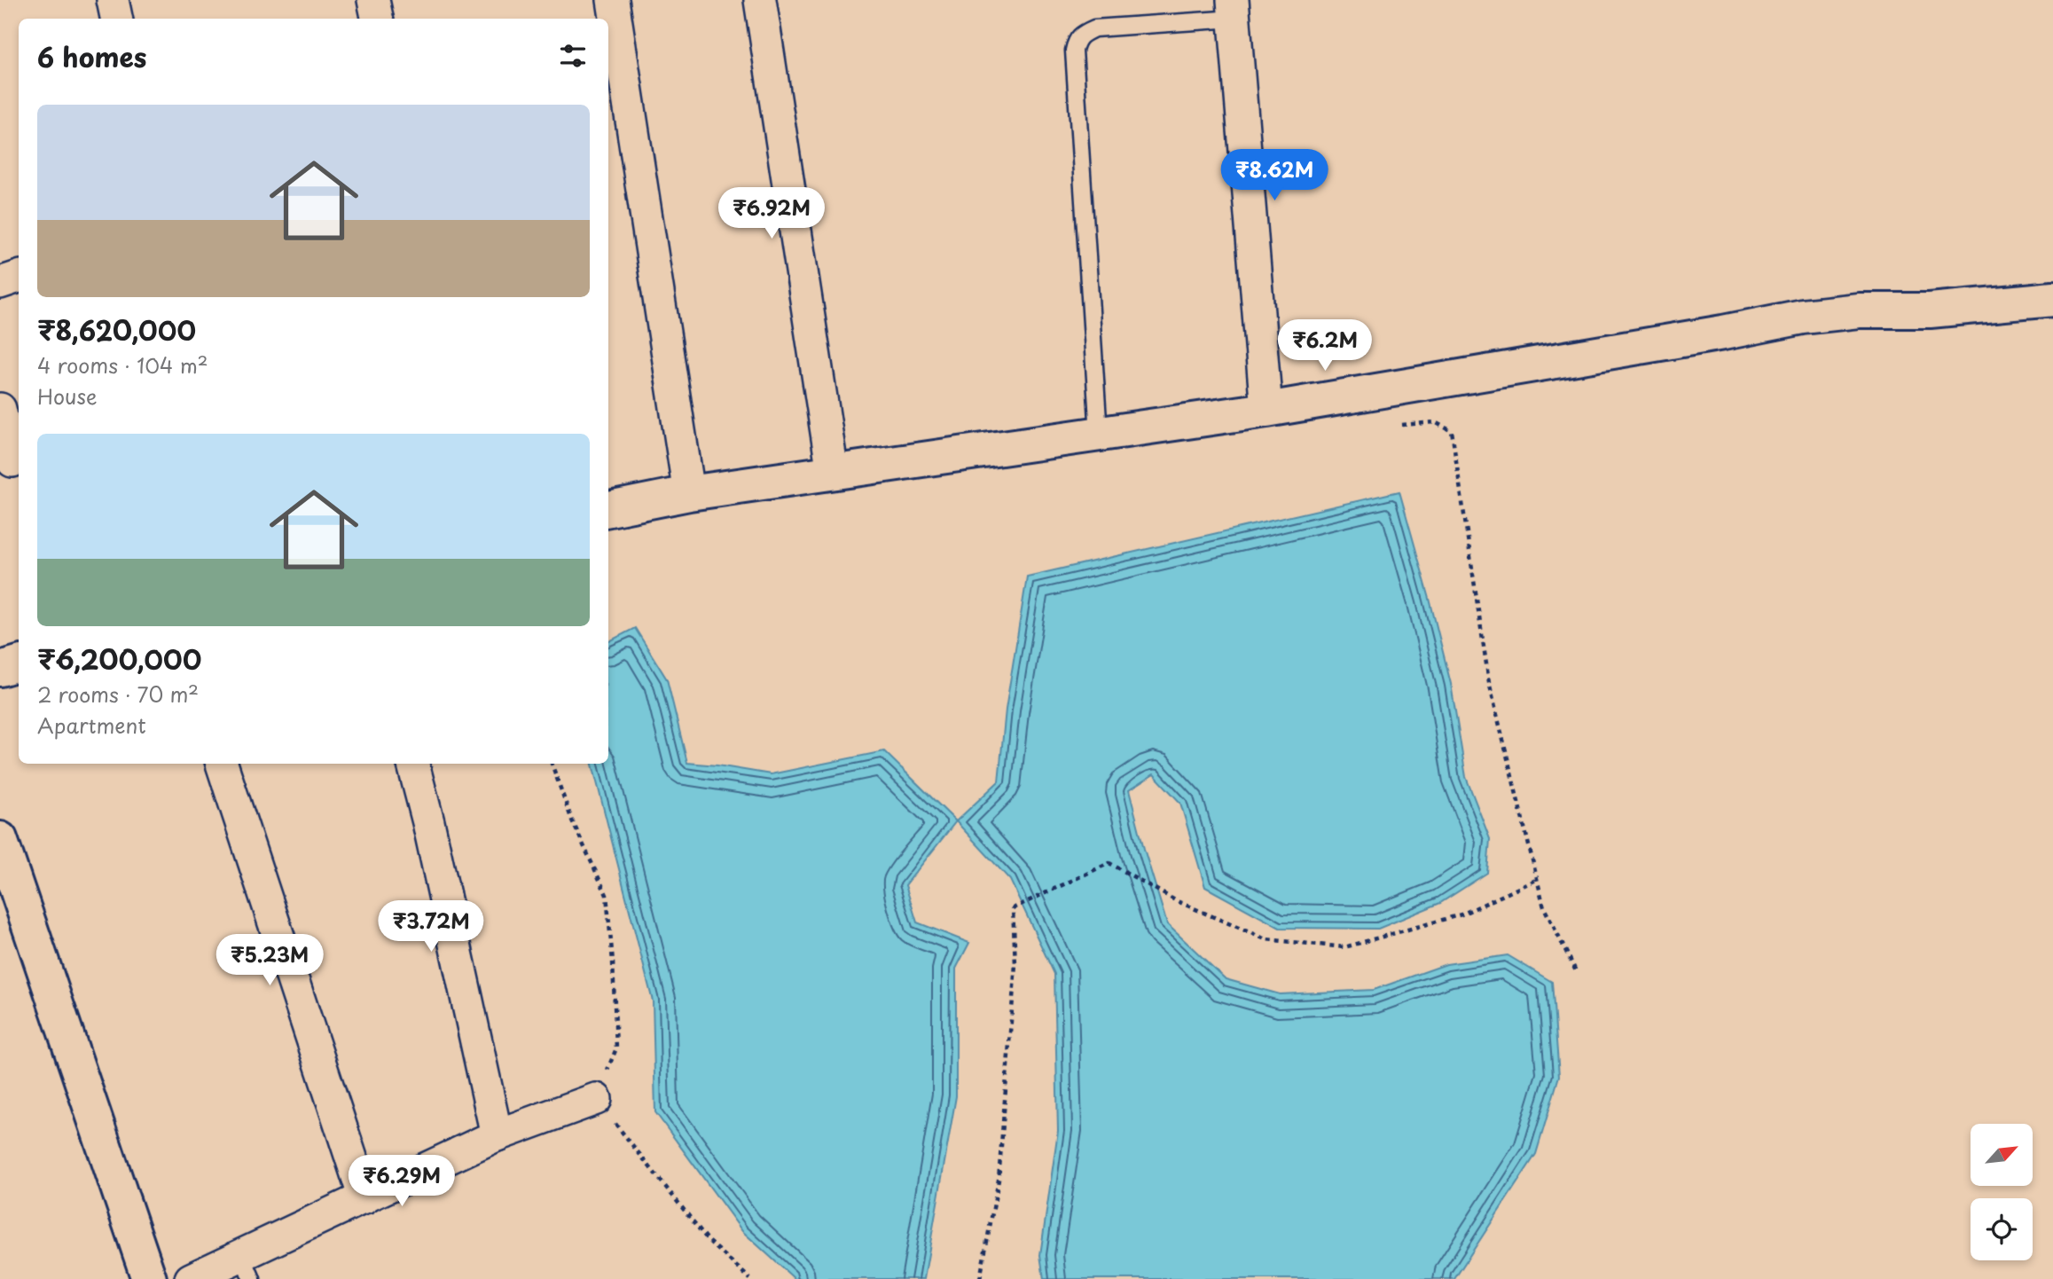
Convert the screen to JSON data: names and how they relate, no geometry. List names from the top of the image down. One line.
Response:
{"north":"top right","page":{"heading":"6 homes","list":[{"name":"₹8,620,000","note":"4 rooms · 104 m² · House"},{"name":"₹6,200,000","note":"2 rooms · 70 m² · Apartment"}],"price":["₹8.62M","₹6.92M","₹6.2M","₹3.72M","₹5.23M","₹6.29M"]}}
